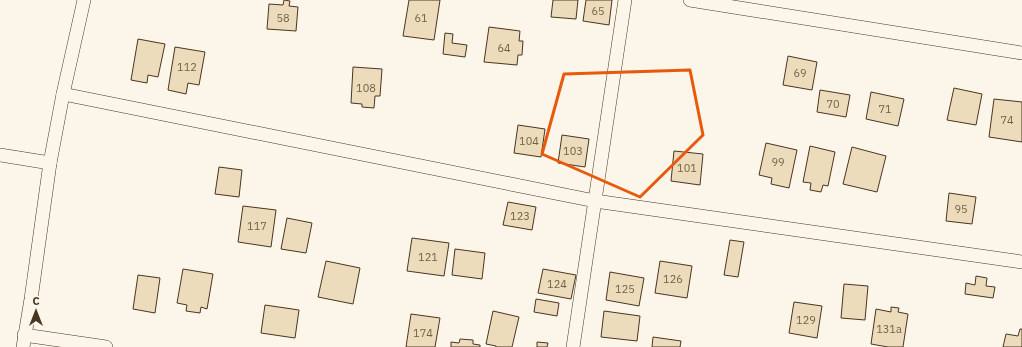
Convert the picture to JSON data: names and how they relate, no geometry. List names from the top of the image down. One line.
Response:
{"house_numbers":["65","58","61","64","112","69","108","70","71","74","104","103","99","101","95","123","117","121","126","124","125","129","131а","174"],"north":"top"}
